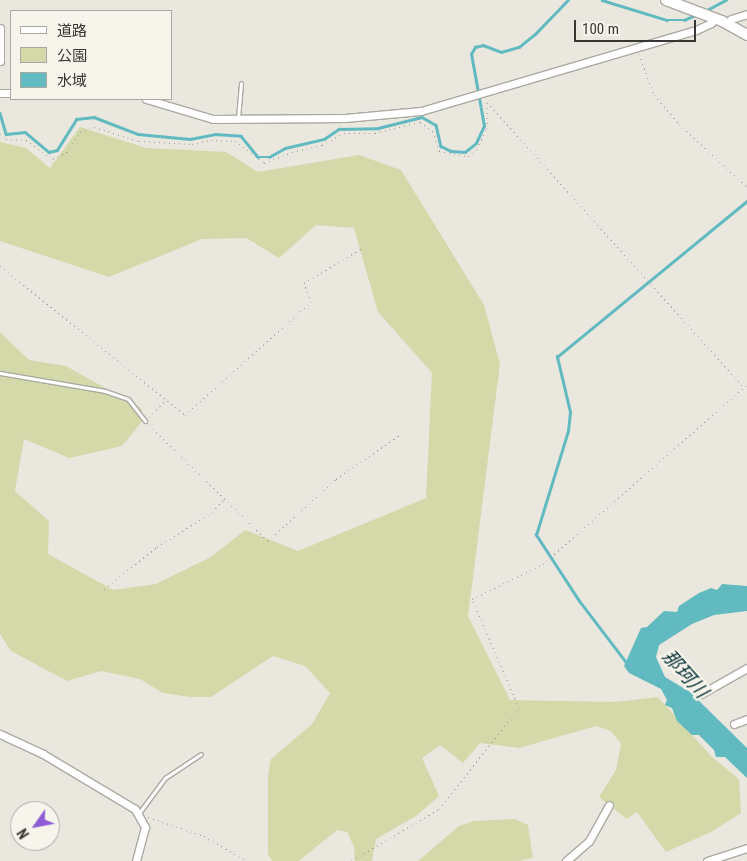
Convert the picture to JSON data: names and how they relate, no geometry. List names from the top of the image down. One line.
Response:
{"water":["那珂川"],"legend":["道路","公園","水域"],"scale_bar":"100 m","north":"bottom left"}
